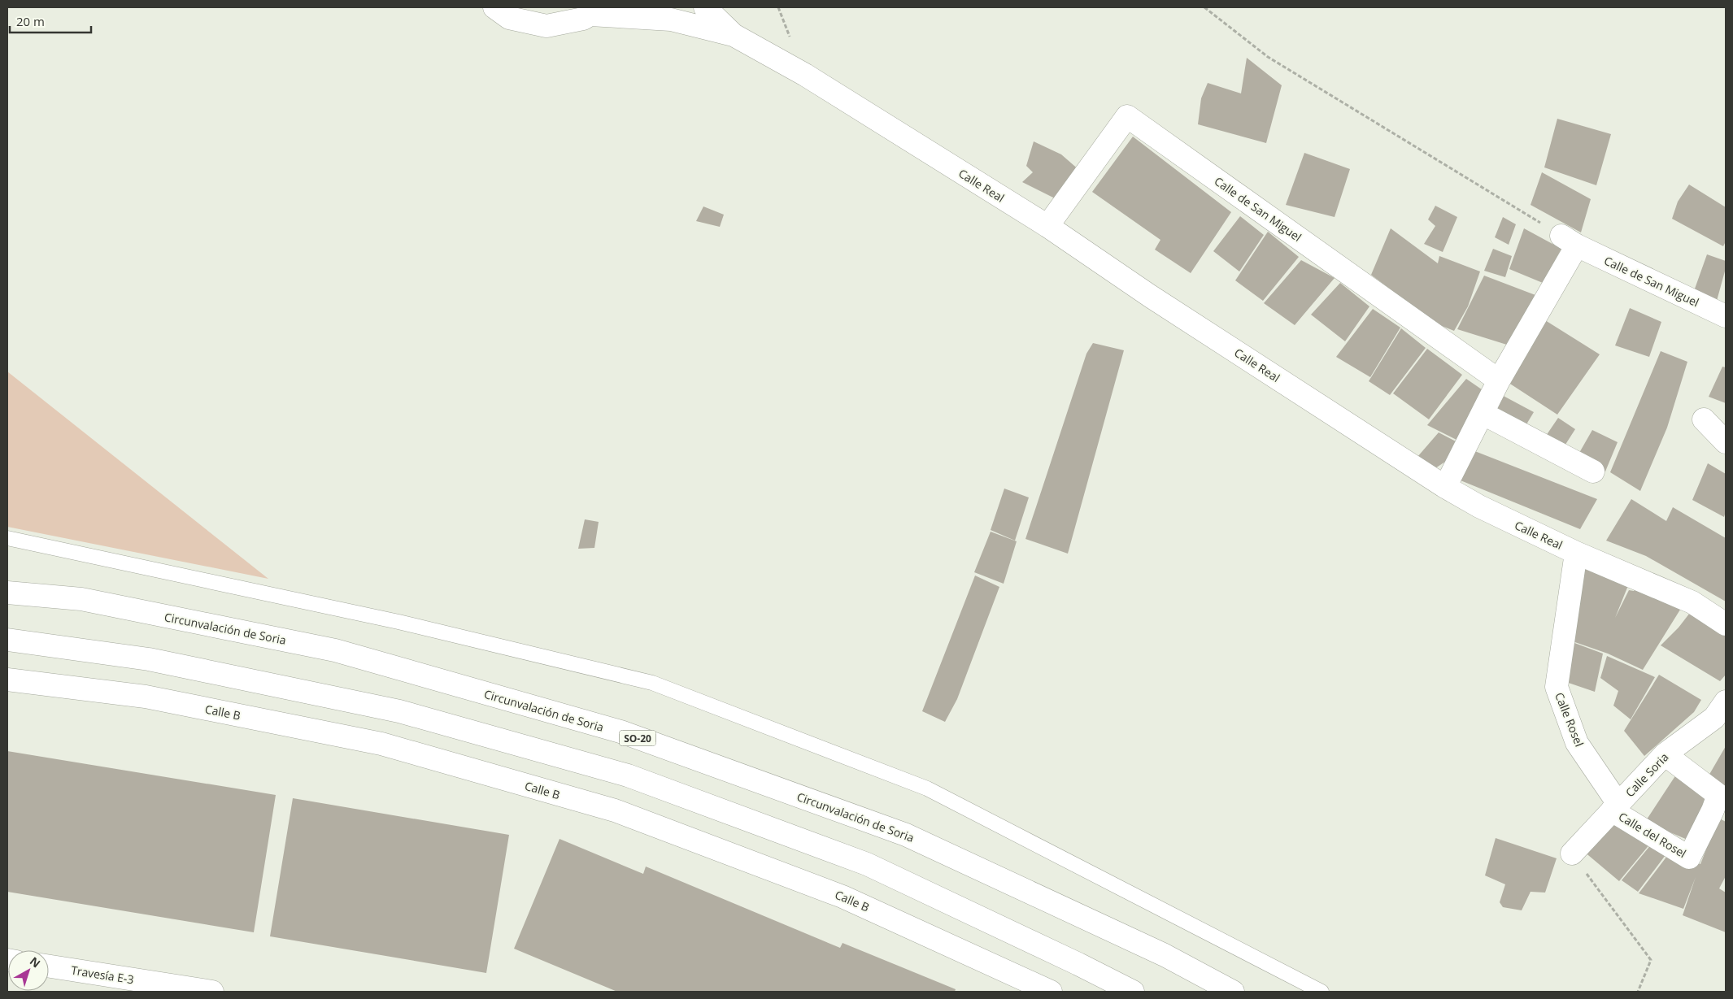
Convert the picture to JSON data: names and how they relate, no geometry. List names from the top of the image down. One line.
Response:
{"streets":{"main road":["Calle Real","Calle de San Miguel","Circunvalación de Soria","Calle B","Calle Rosel","SO-20","Calle Soria","Calle del Rosel","Travesía E-3"]},"crossings":[["Calle Real","Calle de San Miguel"],["Calle Real","Calle Rosel"],["Calle Rosel","Calle Soria"],["Calle Rosel","Calle del Rosel"],["Calle Soria","Calle del Rosel"]],"scale_bar":"20 m","north":"top right"}
